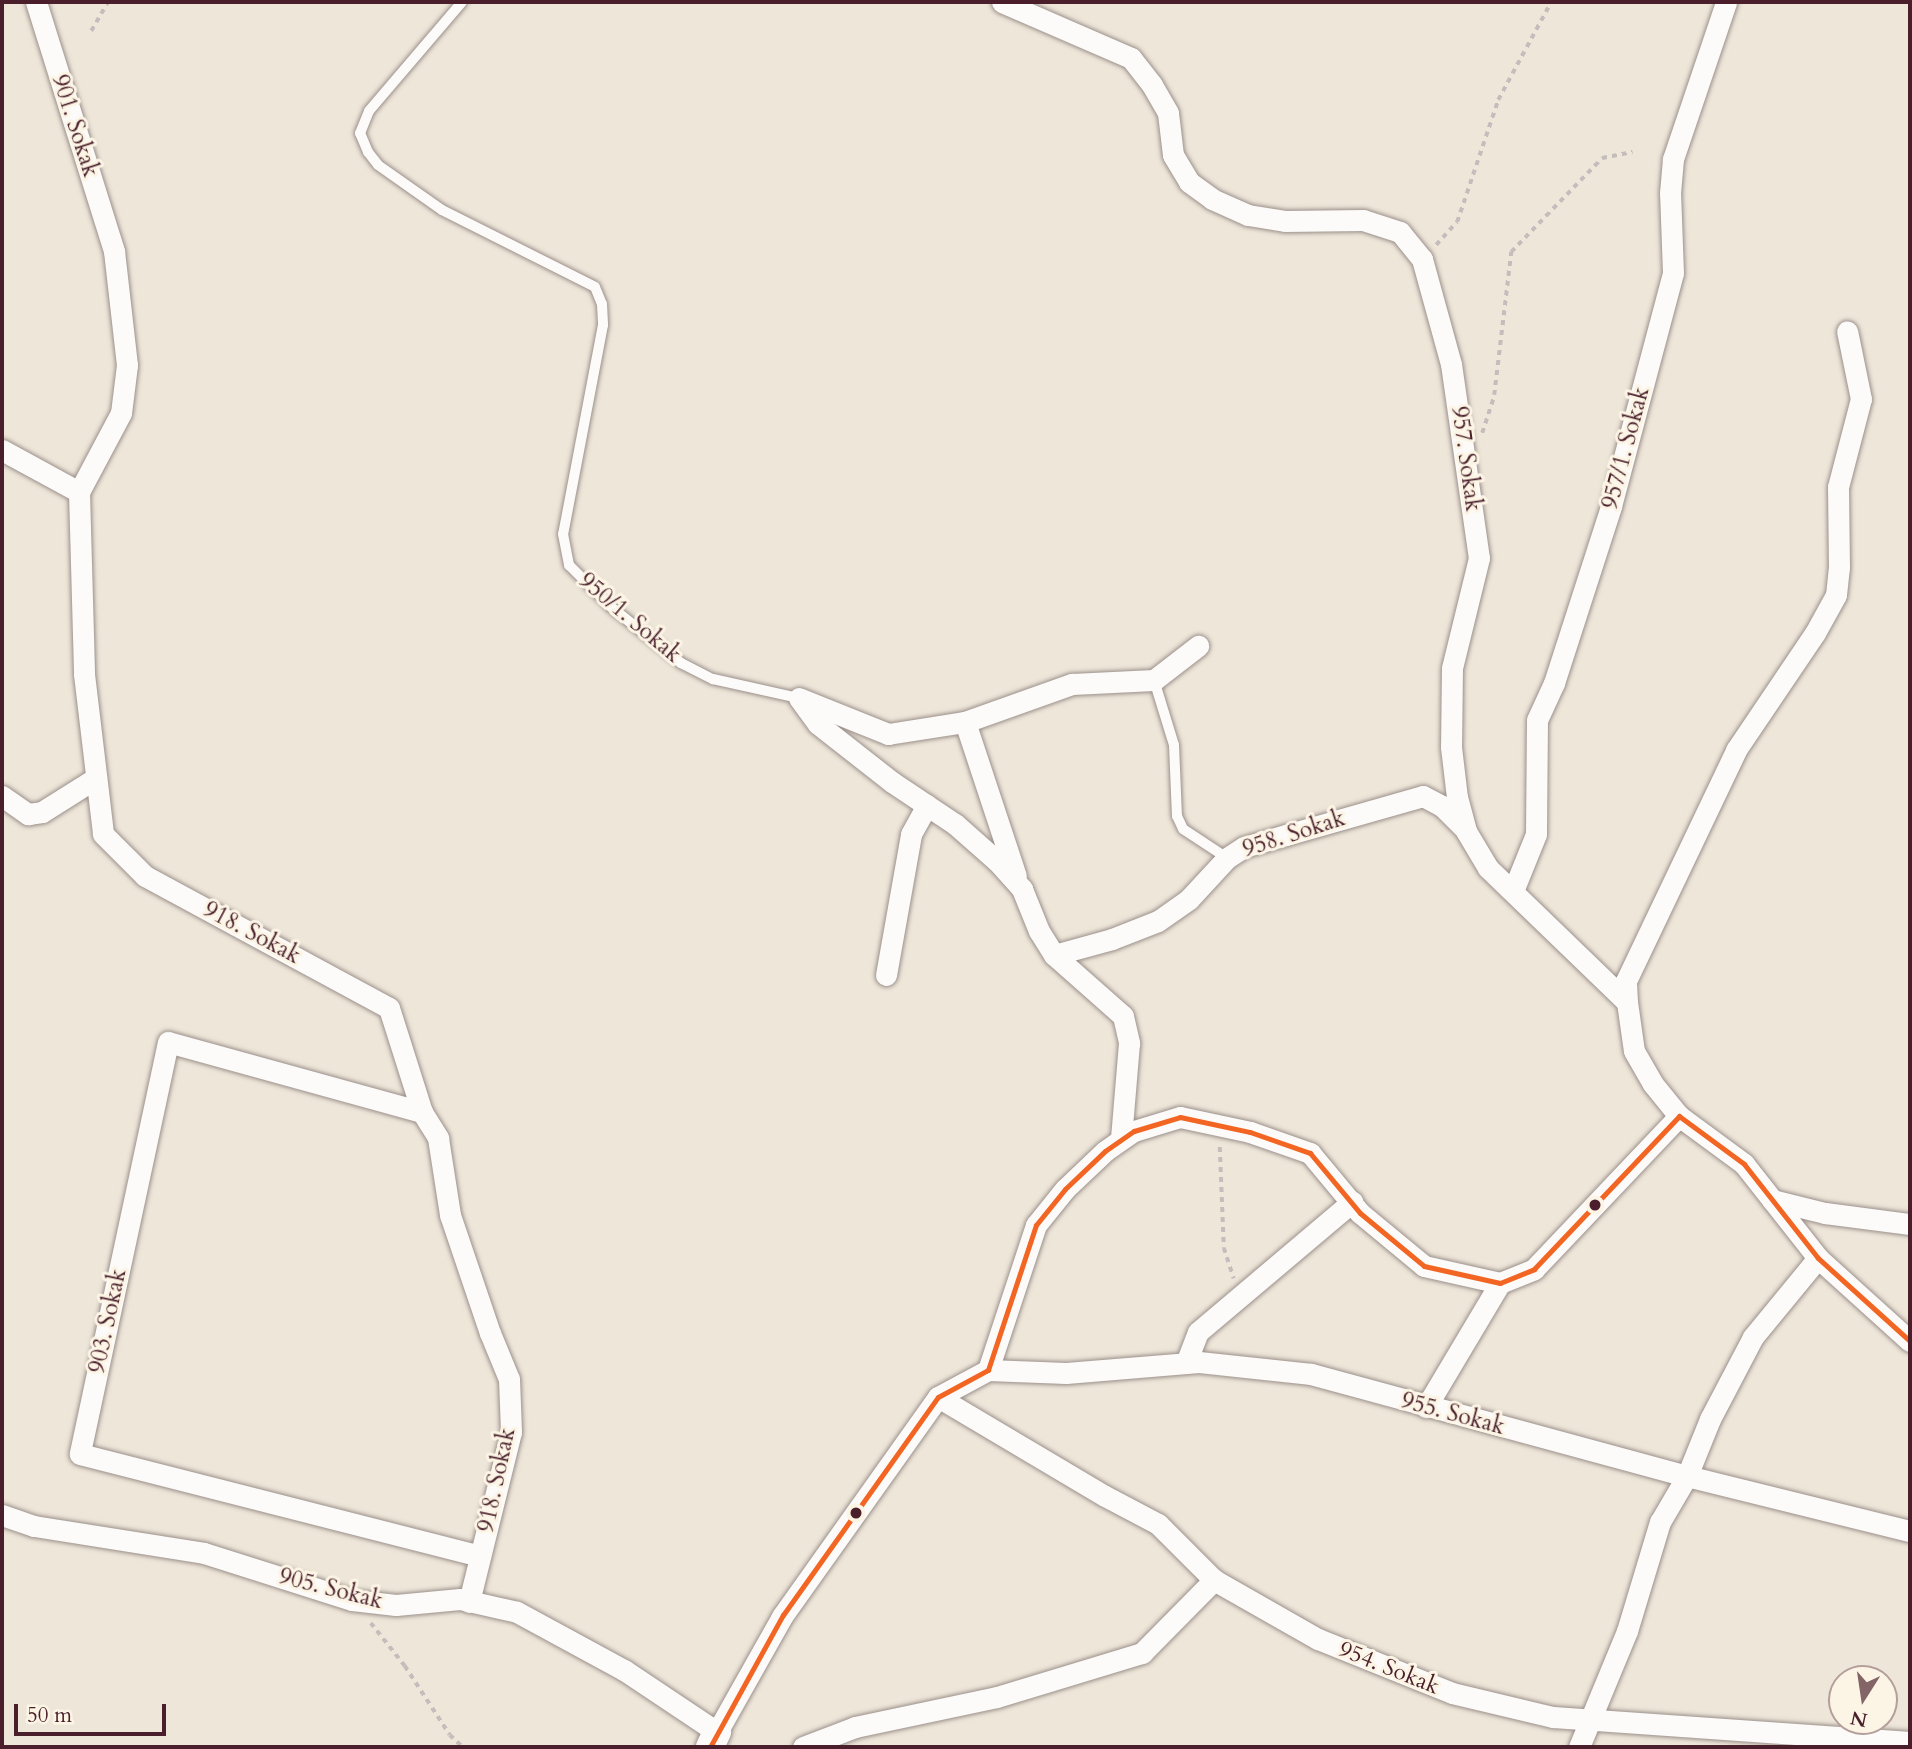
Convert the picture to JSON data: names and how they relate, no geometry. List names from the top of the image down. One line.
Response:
{"streets":{"street":["901. Sokak","957/1. Sokak","957. Sokak","958. Sokak","918. Sokak","903. Sokak","955. Sokak","905. Sokak","954. Sokak"],"lane":["950/1. Sokak"]},"crossings":[["901. Sokak","918. Sokak"],["957/1. Sokak","957. Sokak"],["957. Sokak","958. Sokak"],["918. Sokak","903. Sokak"],["918. Sokak","905. Sokak"]],"scale_bar":"50 m","north":"bottom"}
